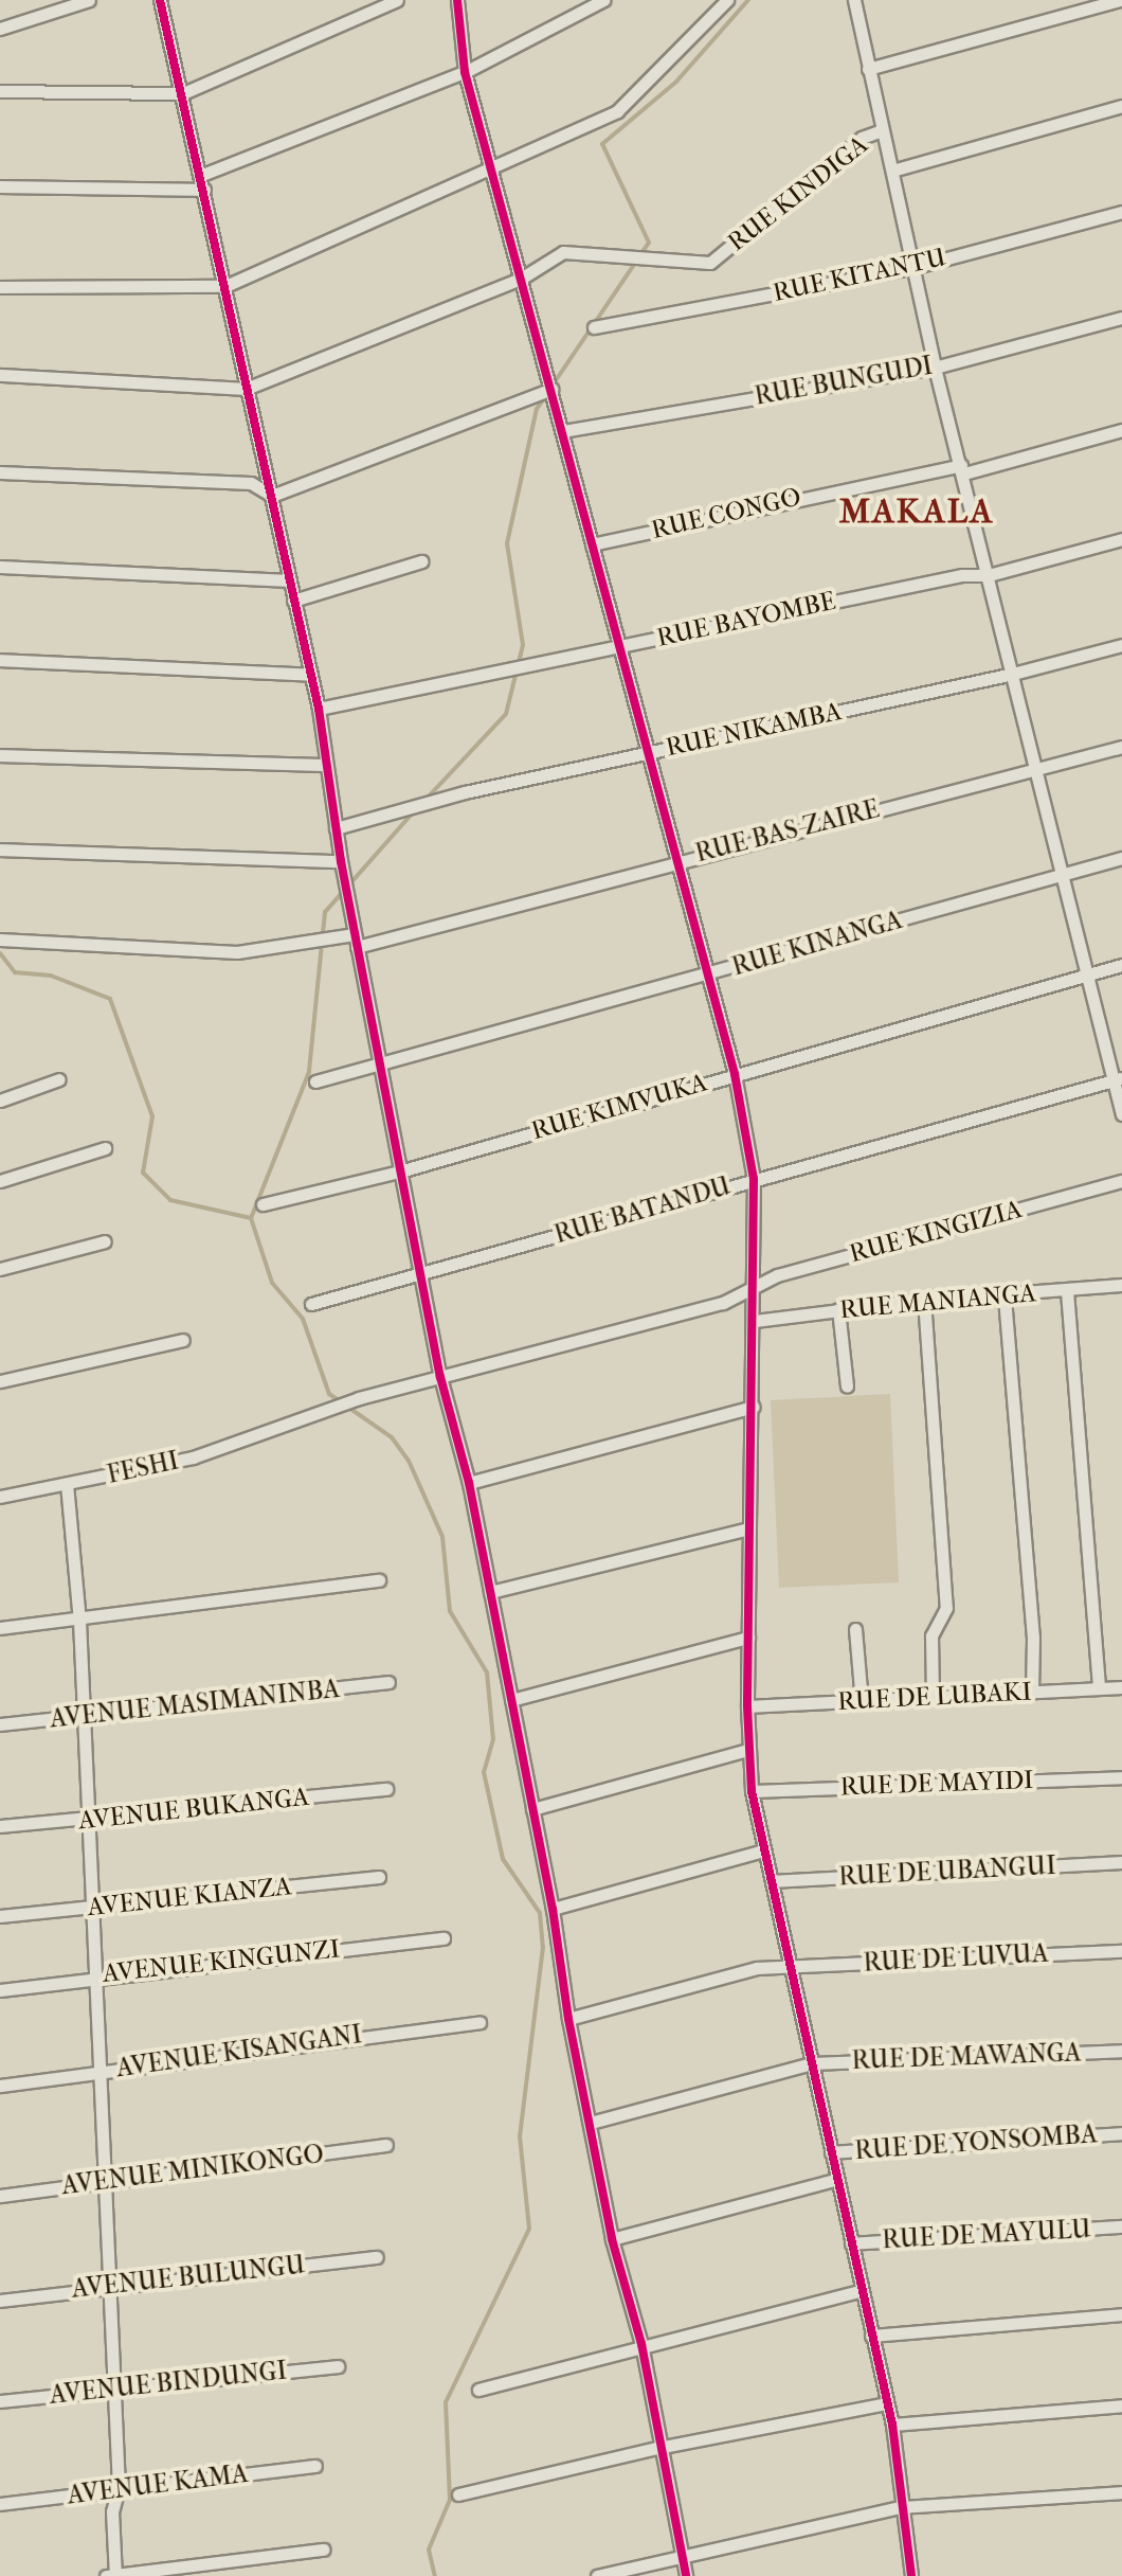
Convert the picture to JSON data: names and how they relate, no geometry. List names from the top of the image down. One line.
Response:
{"streets":{"street":["RUE KINDIGA","RUE KITANTU","RUE BUNGUDI","RUE CONGO","RUE BAYOMBE","RUE NIKAMBA","RUE BAS-ZAIRE","RUE KINANGA","RUE KIMVUKA","RUE BATANDU","RUE KINGIZIA","RUE MANIANGA","FESHI","RUE DE LUBAKI","AVENUE MASIMANINBA","RUE DE MAYIDI","AVENUE BUKANGA","RUE DE UBANGUI","AVENUE KIANZA","RUE DE LUVUA","AVENUE KINGUNZI","AVENUE KISANGANI","RUE DE MAWANGA","RUE DE YONSOMBA","AVENUE MINIKONGO","RUE DE MAYULU","AVENUE BULUNGU","AVENUE BINDUNGI","AVENUE KAMA"]},"crossings":[["RUE KINGIZIA","FESHI"]],"districts":["MAKALA"]}
